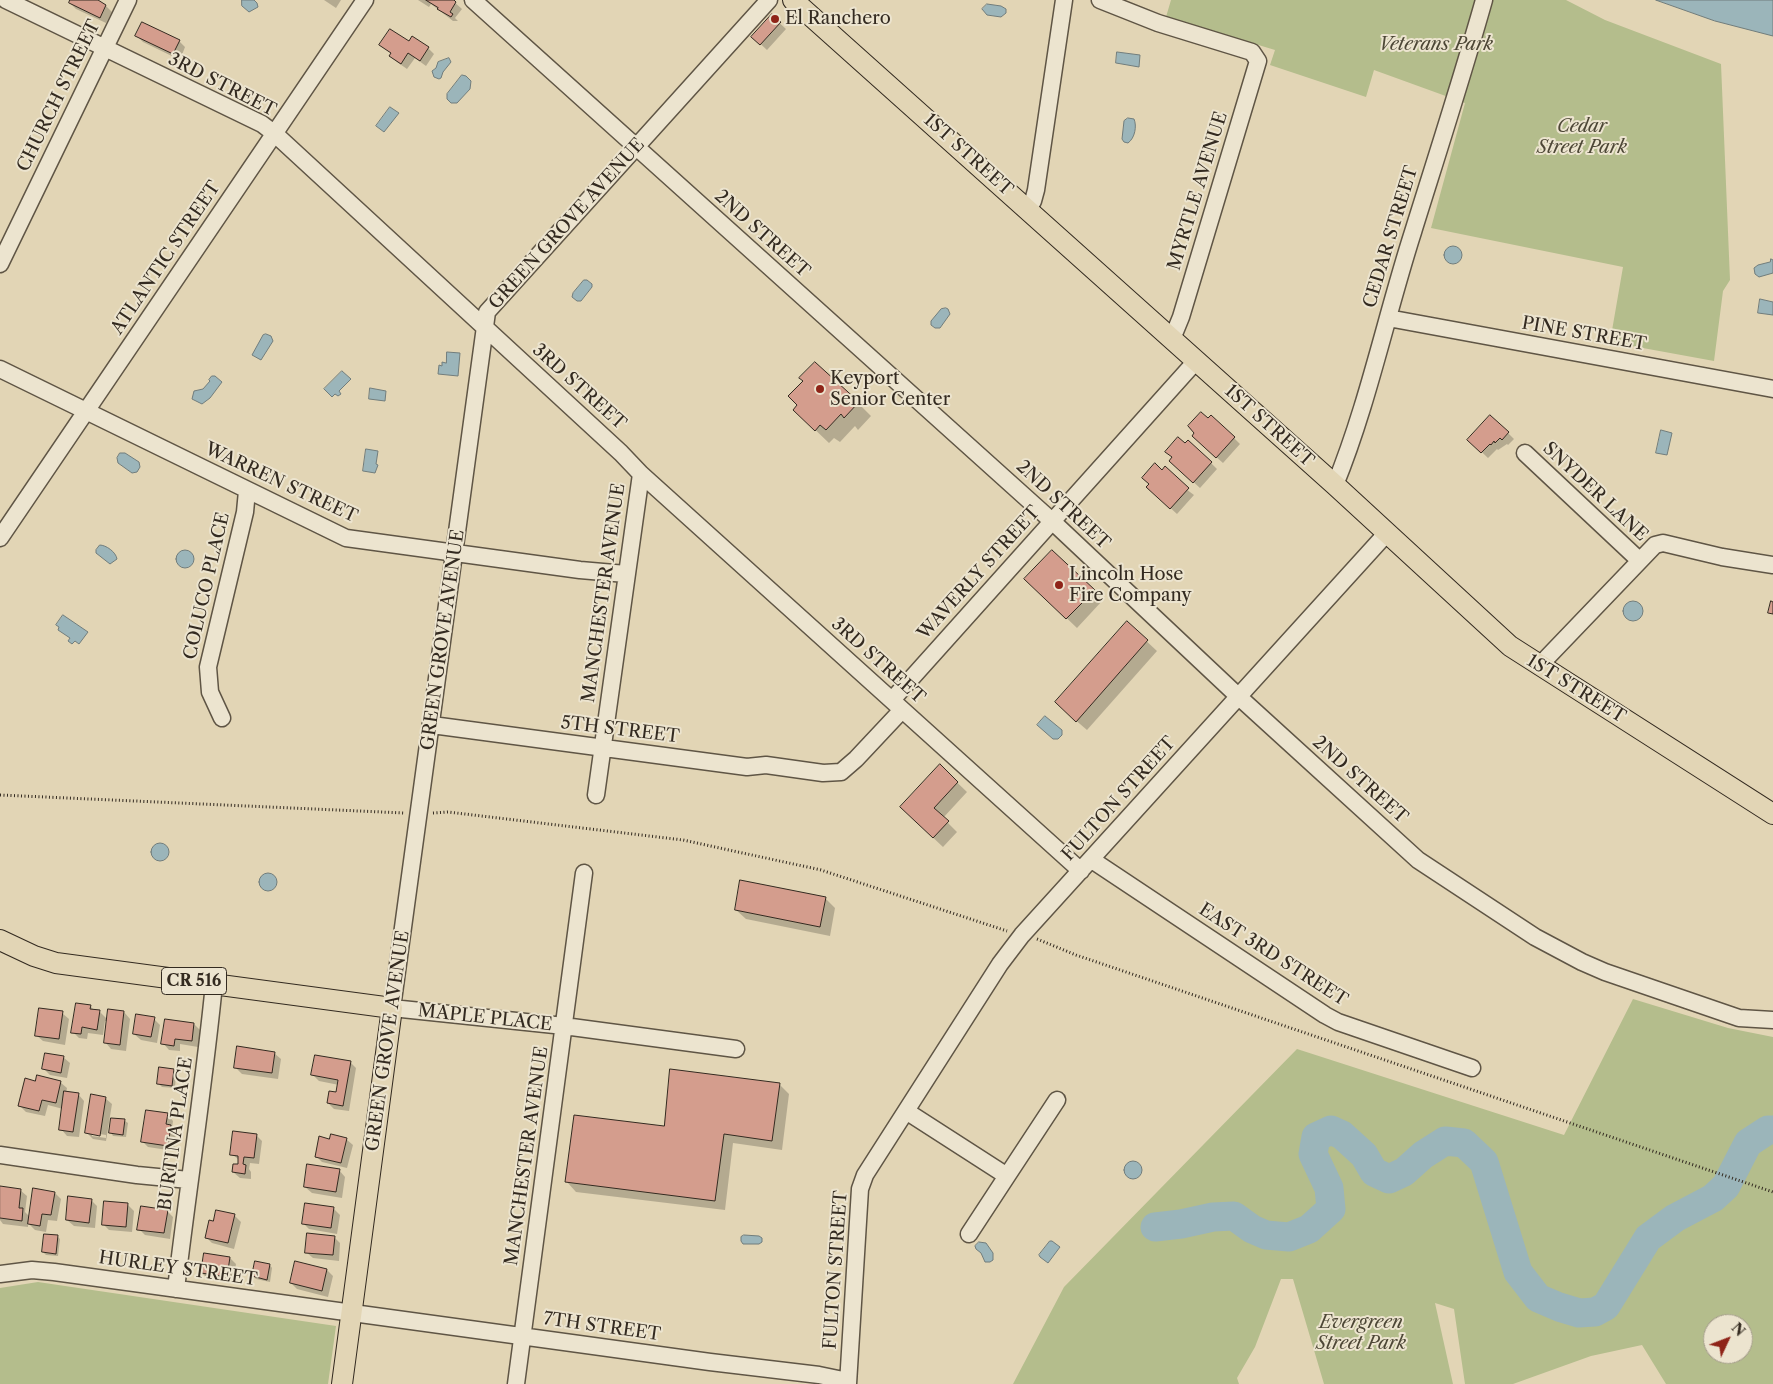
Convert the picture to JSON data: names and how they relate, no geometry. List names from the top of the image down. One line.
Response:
{"streets":{"main road":["1ST STREET","GREEN GROVE AVENUE","CR 516","MAPLE PLACE"],"street":["3RD STREET","CHURCH STREET","MYRTLE AVENUE","2ND STREET","CEDAR STREET","ATLANTIC STREET","PINE STREET","WARREN STREET","SNYDER LANE","WAVERLY STREET","COLUCO PLACE","MANCHESTER AVENUE","5TH STREET","FULTON STREET","EAST 3RD STREET","BURTINA PLACE","HURLEY STREET","7TH STREET"]},"crossings":[["3RD STREET","CHURCH STREET"],["3RD STREET","GREEN GROVE AVENUE"],["3RD STREET","ATLANTIC STREET"],["3RD STREET","WAVERLY STREET"],["3RD STREET","MANCHESTER AVENUE"],["3RD STREET","FULTON STREET"],["3RD STREET","EAST 3RD STREET"],["1ST STREET","MYRTLE AVENUE"],["1ST STREET","CEDAR STREET"],["1ST STREET","WAVERLY STREET"],["1ST STREET","FULTON STREET"],["GREEN GROVE AVENUE","2ND STREET"],["GREEN GROVE AVENUE","WARREN STREET"],["GREEN GROVE AVENUE","5TH STREET"],["GREEN GROVE AVENUE","MAPLE PLACE"],["GREEN GROVE AVENUE","HURLEY STREET"],["GREEN GROVE AVENUE","7TH STREET"],["2ND STREET","WAVERLY STREET"],["2ND STREET","FULTON STREET"],["CEDAR STREET","PINE STREET"],["ATLANTIC STREET","WARREN STREET"],["WARREN STREET","COLUCO PLACE"],["WARREN STREET","MANCHESTER AVENUE"],["WAVERLY STREET","5TH STREET"],["MANCHESTER AVENUE","5TH STREET"],["MANCHESTER AVENUE","MAPLE PLACE"],["MANCHESTER AVENUE","7TH STREET"],["FULTON STREET","EAST 3RD STREET"],["FULTON STREET","7TH STREET"],["MAPLE PLACE","BURTINA PLACE"],["BURTINA PLACE","HURLEY STREET"],["HURLEY STREET","7TH STREET"]],"parks":["Veterans Park","Cedar Street Park","Evergreen Street Park"],"places":["El Ranchero","Keyport Senior Center","Lincoln Hose Fire Company"],"north":"top right"}
